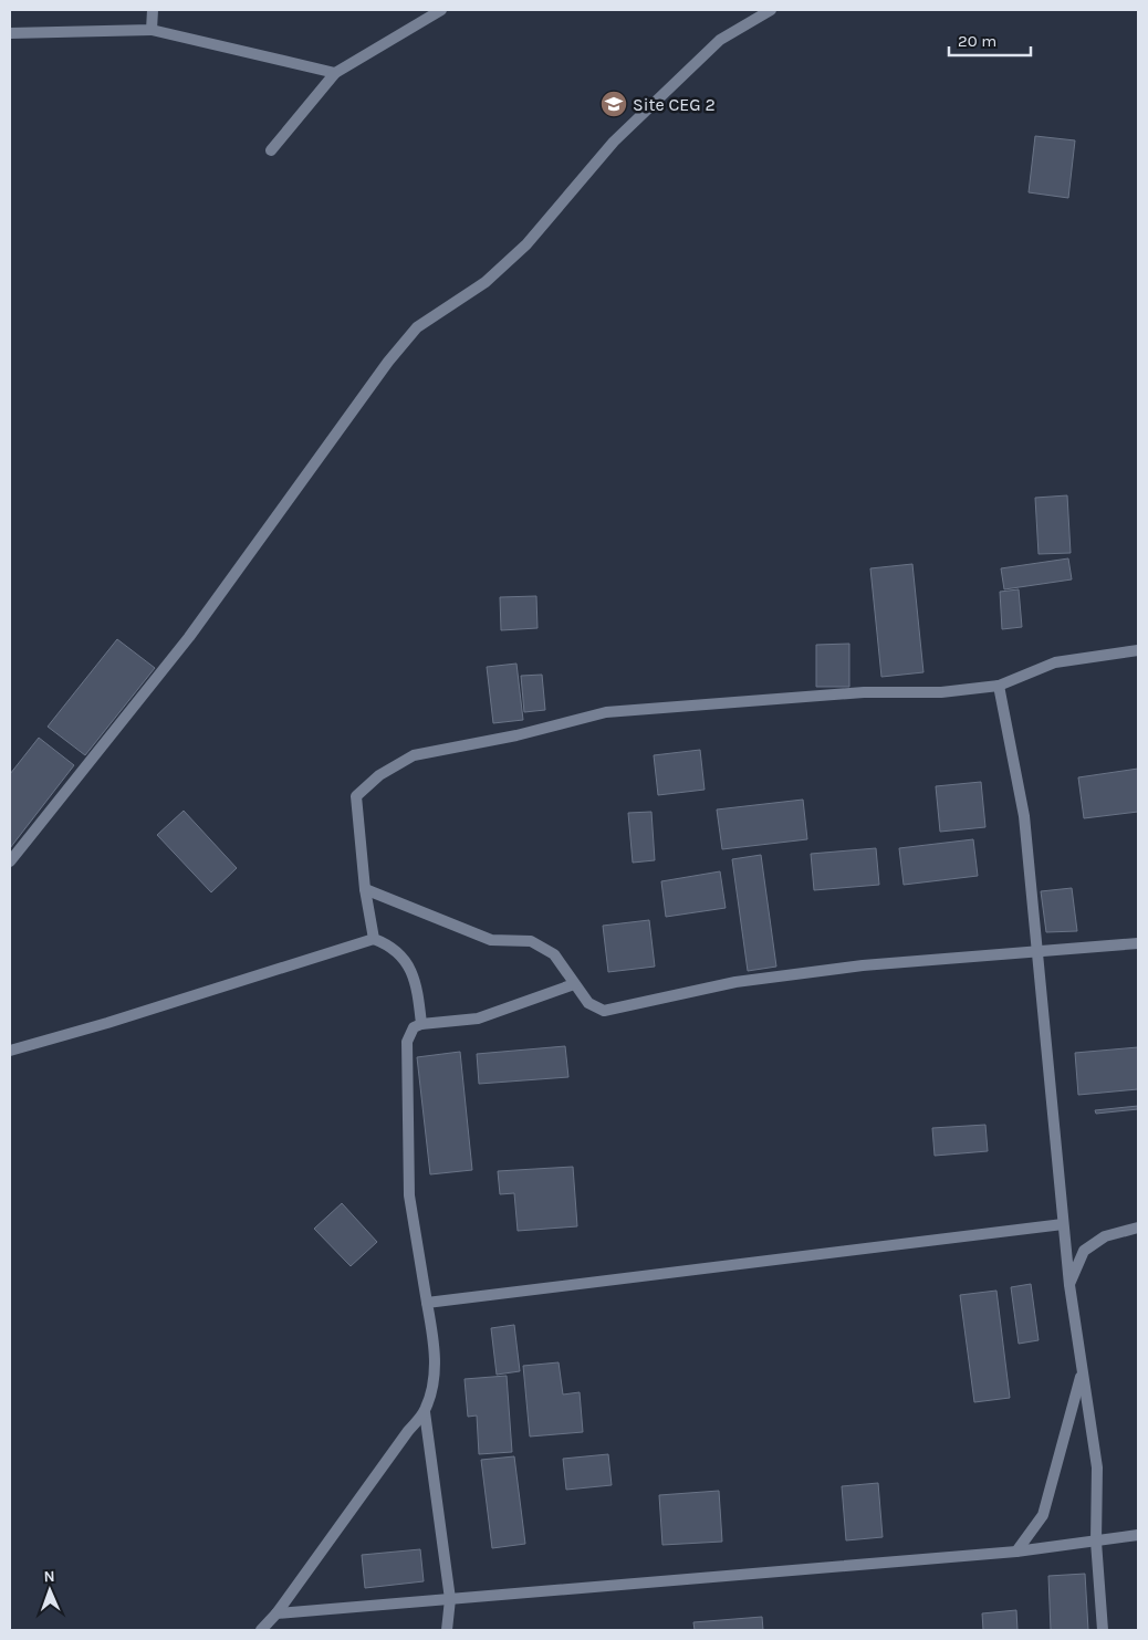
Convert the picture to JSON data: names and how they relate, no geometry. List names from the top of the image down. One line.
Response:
{"places":{"school or university":["Site CEG 2"]},"scale_bar":"20 m","north":"top"}
